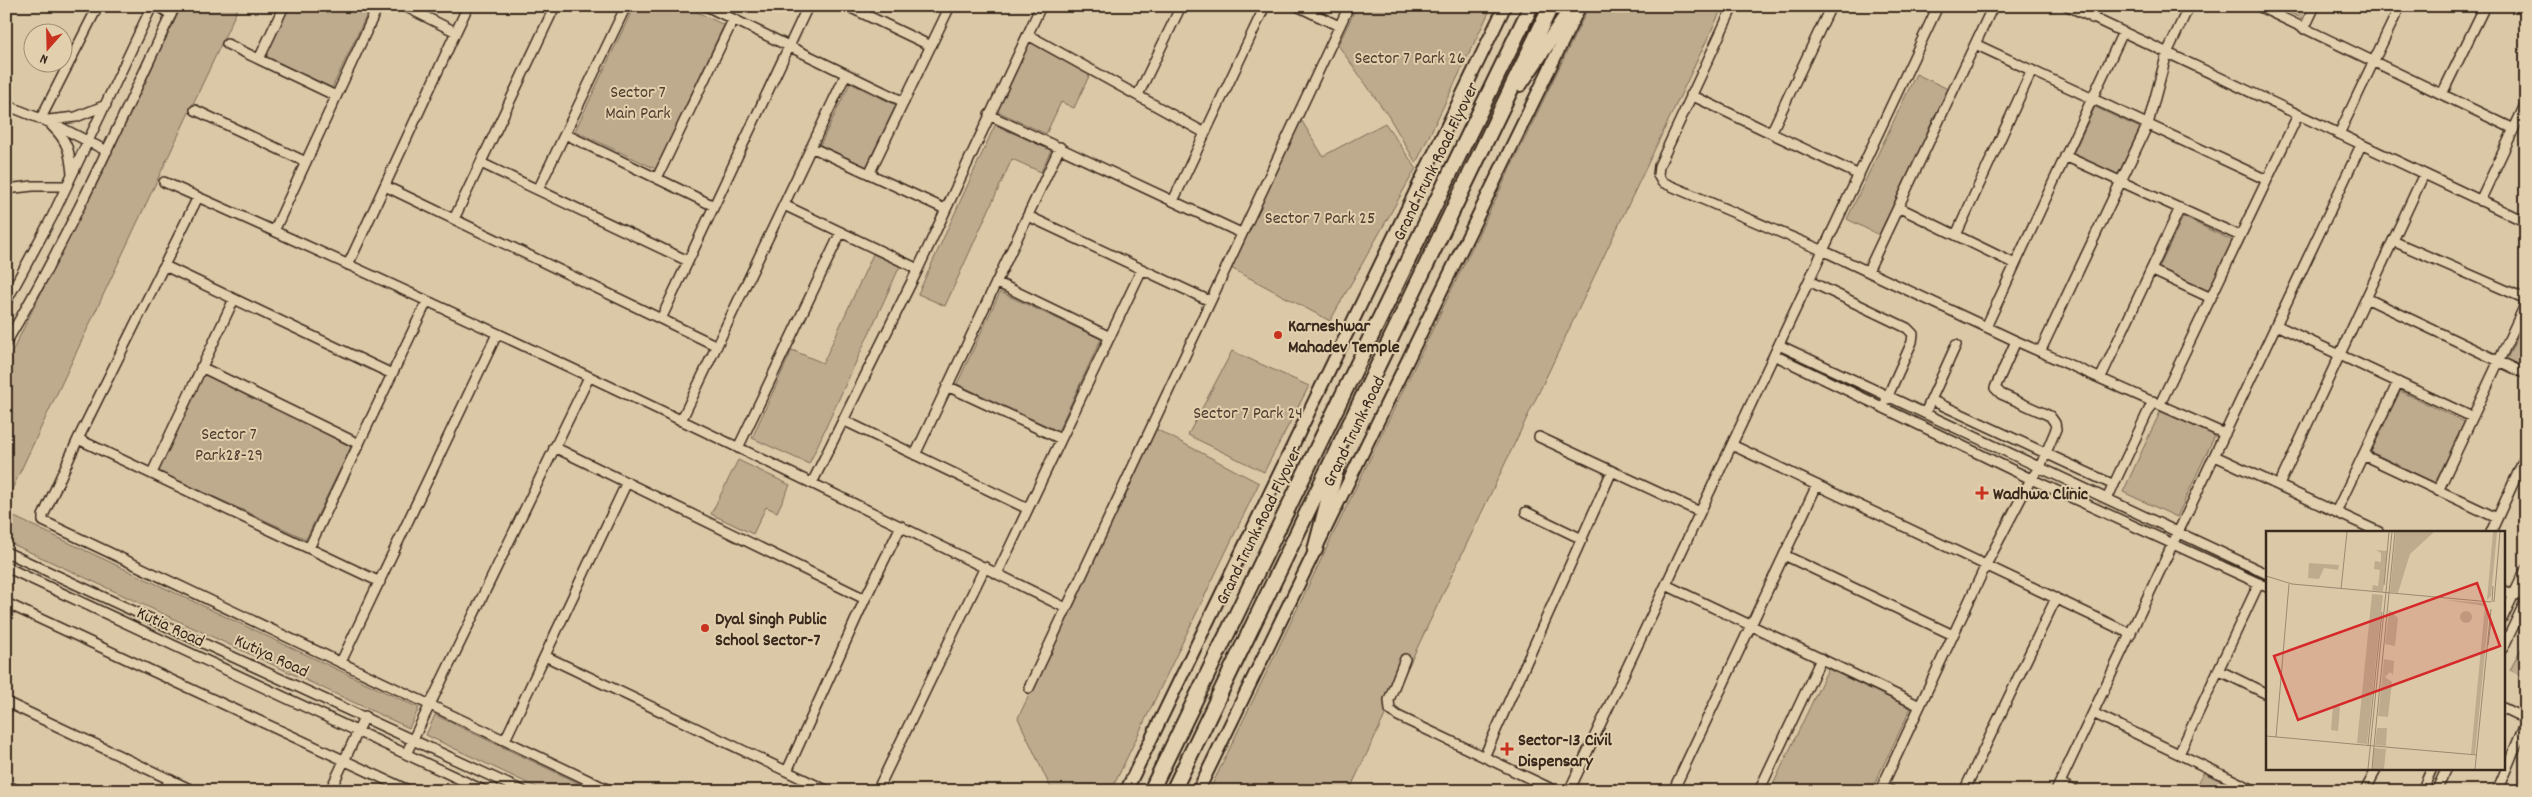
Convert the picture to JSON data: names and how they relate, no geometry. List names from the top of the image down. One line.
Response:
{"streets":{"highway":["Grand Trunk Road Flyover","Grand Trunk Road"],"street":["Kutia Road","Kutiya Road"]},"crossings":[["Grand Trunk Road Flyover","Grand Trunk Road"]],"parks":["Sector 7 Park 26","Sector 7 Main Park","Sector 7 Park 25","Sector 7 Park 24","Sector 7 Park28-29"],"places":{"other":["Karneshwar Mahadev Temple","Dyal Singh Public School Sector-7"],"health":["Wadhwa Clinic","Sector-13 Civil Dispensary"]},"north":"bottom"}
